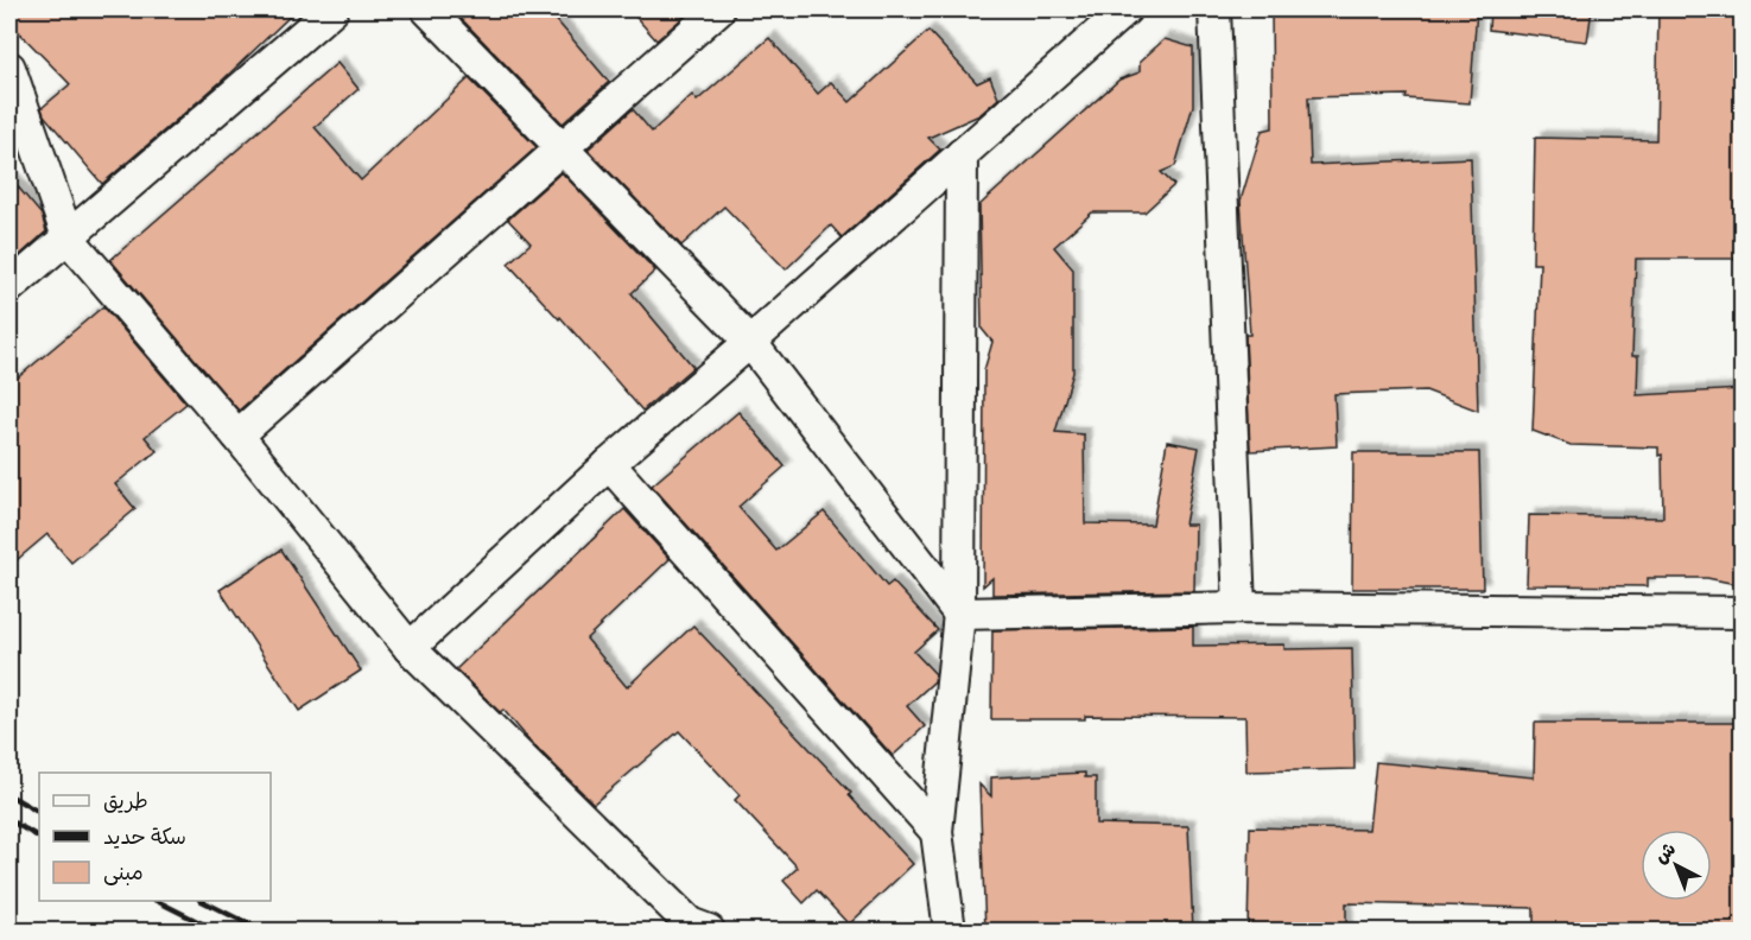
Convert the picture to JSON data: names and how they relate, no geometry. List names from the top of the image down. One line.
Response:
{"legend":["طريق","سكة حديد","مبنى"],"north":"top left"}
